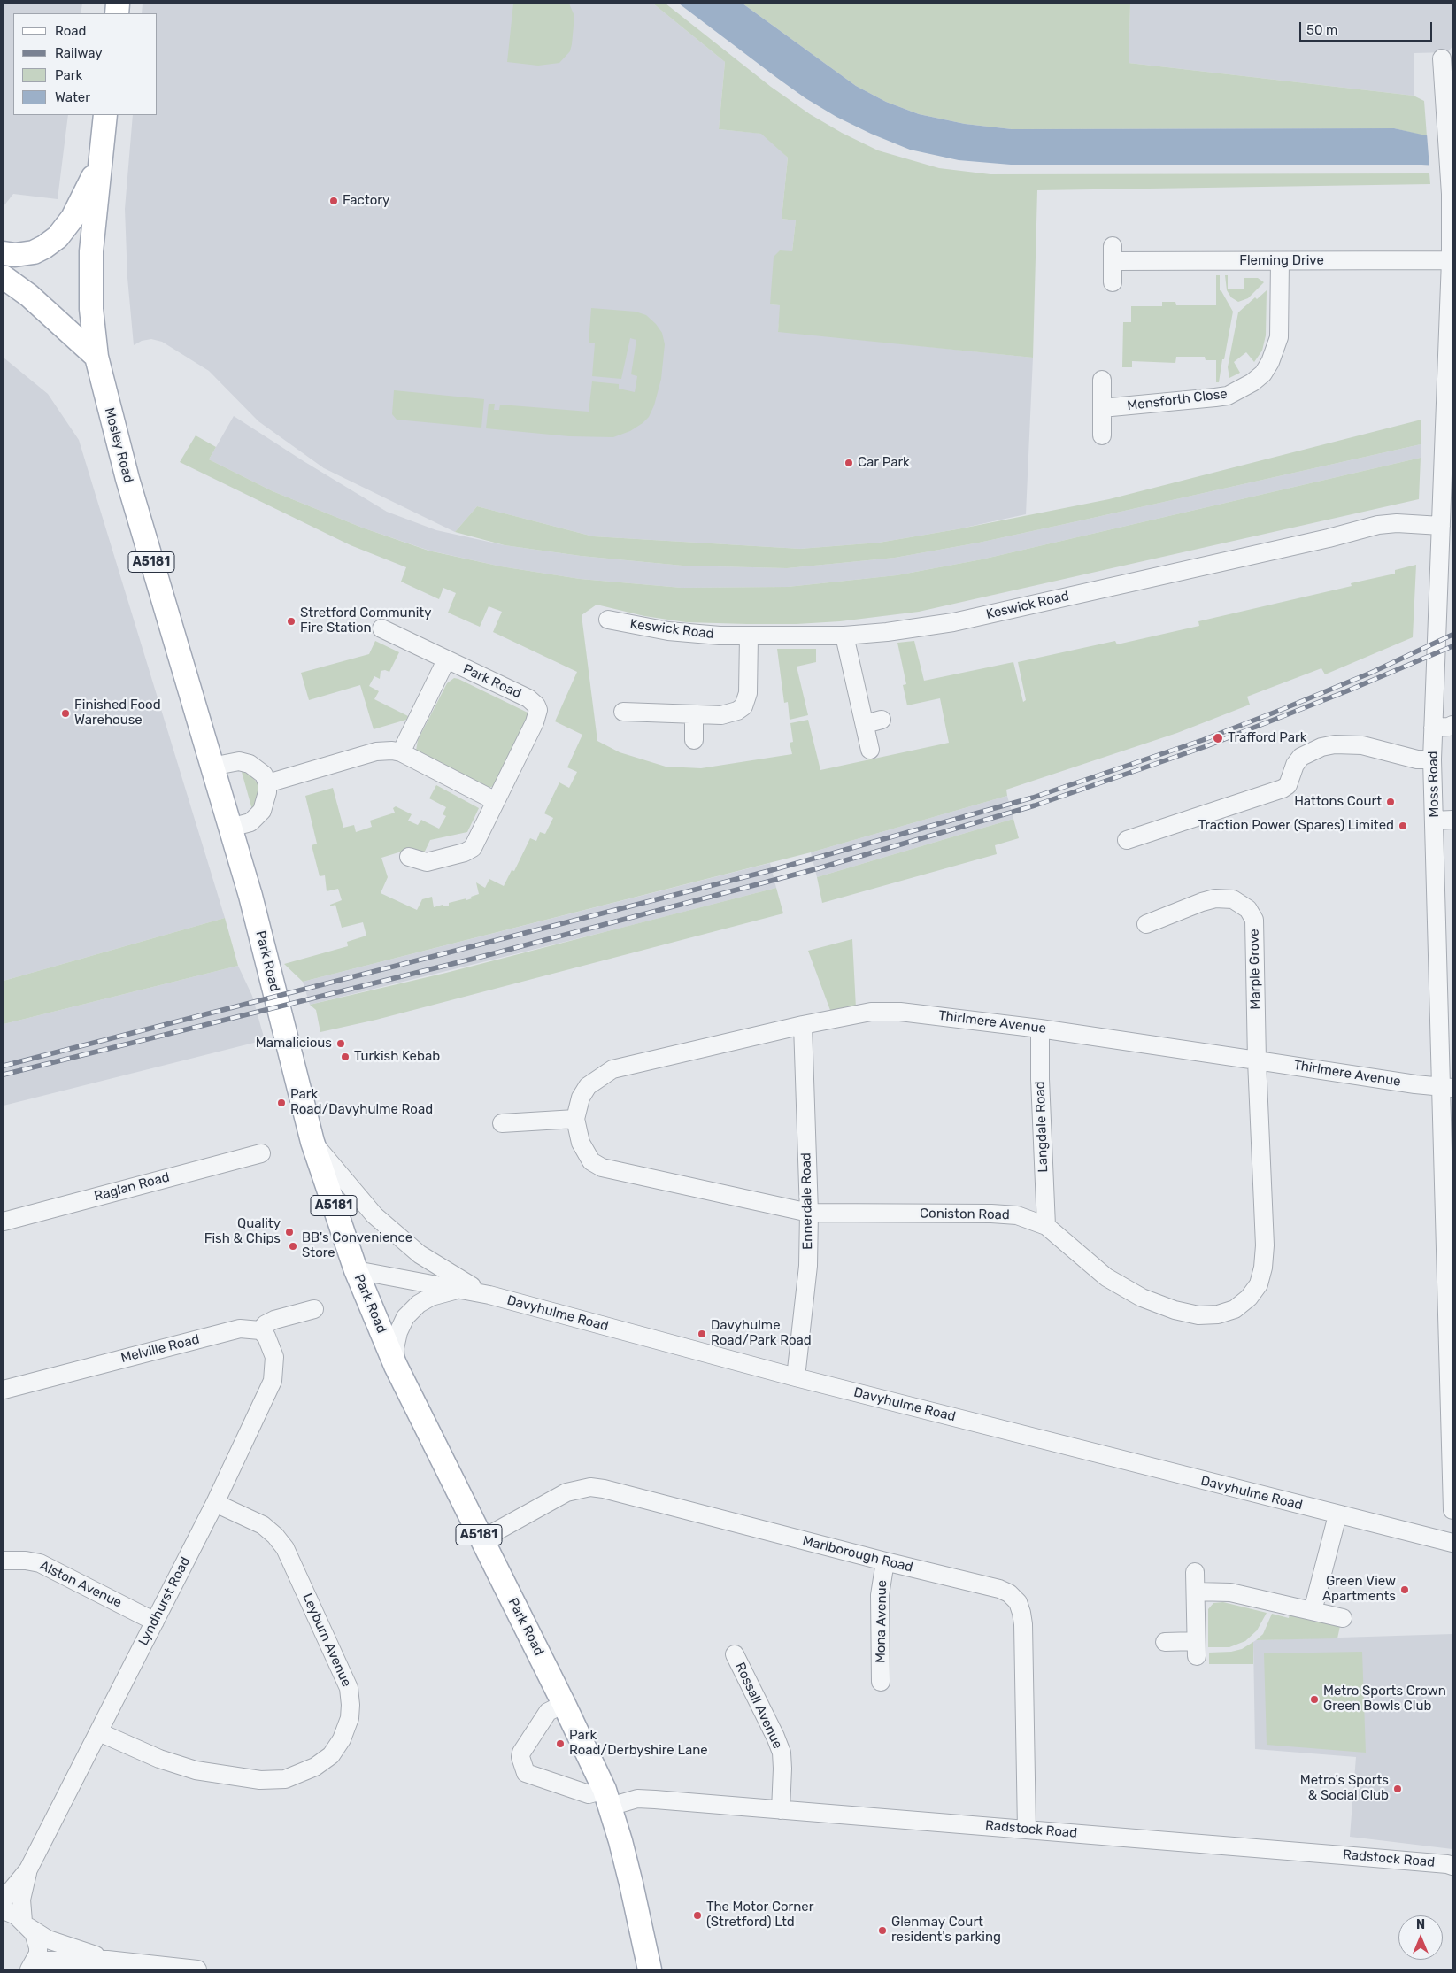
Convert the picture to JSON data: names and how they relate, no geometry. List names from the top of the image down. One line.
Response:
{"streets":{"main road":["Mosley Road","A5181","Park Road"],"street":["Fleming Drive","Mensforth Close","Keswick Road","Moss Road","Marple Grove","Thirlmere Avenue","Langdale Road","Raglan Road","Ennerdale Road","Coniston Road","Davyhulme Road","Melville Road","Marlborough Road","Alston Avenue","Lyndhurst Road","Mona Avenue","Leyburn Avenue","Rossall Avenue","Radstock Road"]},"crossings":[["Fleming Drive","Mensforth Close"],["Fleming Drive","Moss Road"],["Mosley Road","Park Road"],["Keswick Road","Moss Road"],["Park Road","Davyhulme Road"],["Park Road","Marlborough Road"],["Park Road","Radstock Road"],["Moss Road","Thirlmere Avenue"],["Marple Grove","Thirlmere Avenue"],["Marple Grove","Coniston Road"],["Thirlmere Avenue","Langdale Road"],["Thirlmere Avenue","Ennerdale Road"],["Thirlmere Avenue","Coniston Road"],["Langdale Road","Coniston Road"],["Ennerdale Road","Coniston Road"],["Ennerdale Road","Davyhulme Road"],["Melville Road","Lyndhurst Road"],["Marlborough Road","Mona Avenue"],["Marlborough Road","Radstock Road"],["Alston Avenue","Lyndhurst Road"],["Lyndhurst Road","Leyburn Avenue"],["Rossall Avenue","Radstock Road"]],"places":["Factory","Car Park","Stretford Community Fire Station","Finished Food Warehouse","Trafford Park","Hattons Court","Traction Power (Spares) Limited","Mamalicious","Turkish Kebab","Park Road/Davyhulme Road","Quality Fish & Chips","BB's Convenience Store","Davyhulme Road/Park Road","Green View Apartments","Metro Sports Crown Green Bowls Club","Park Road/Derbyshire Lane","Metro's Sports & Social Club","The Motor Corner (Stretford) Ltd","Glenmay Court resident's parking"],"legend":["Road","Railway","Park","Water"],"scale_bar":"50 m","north":"top"}
